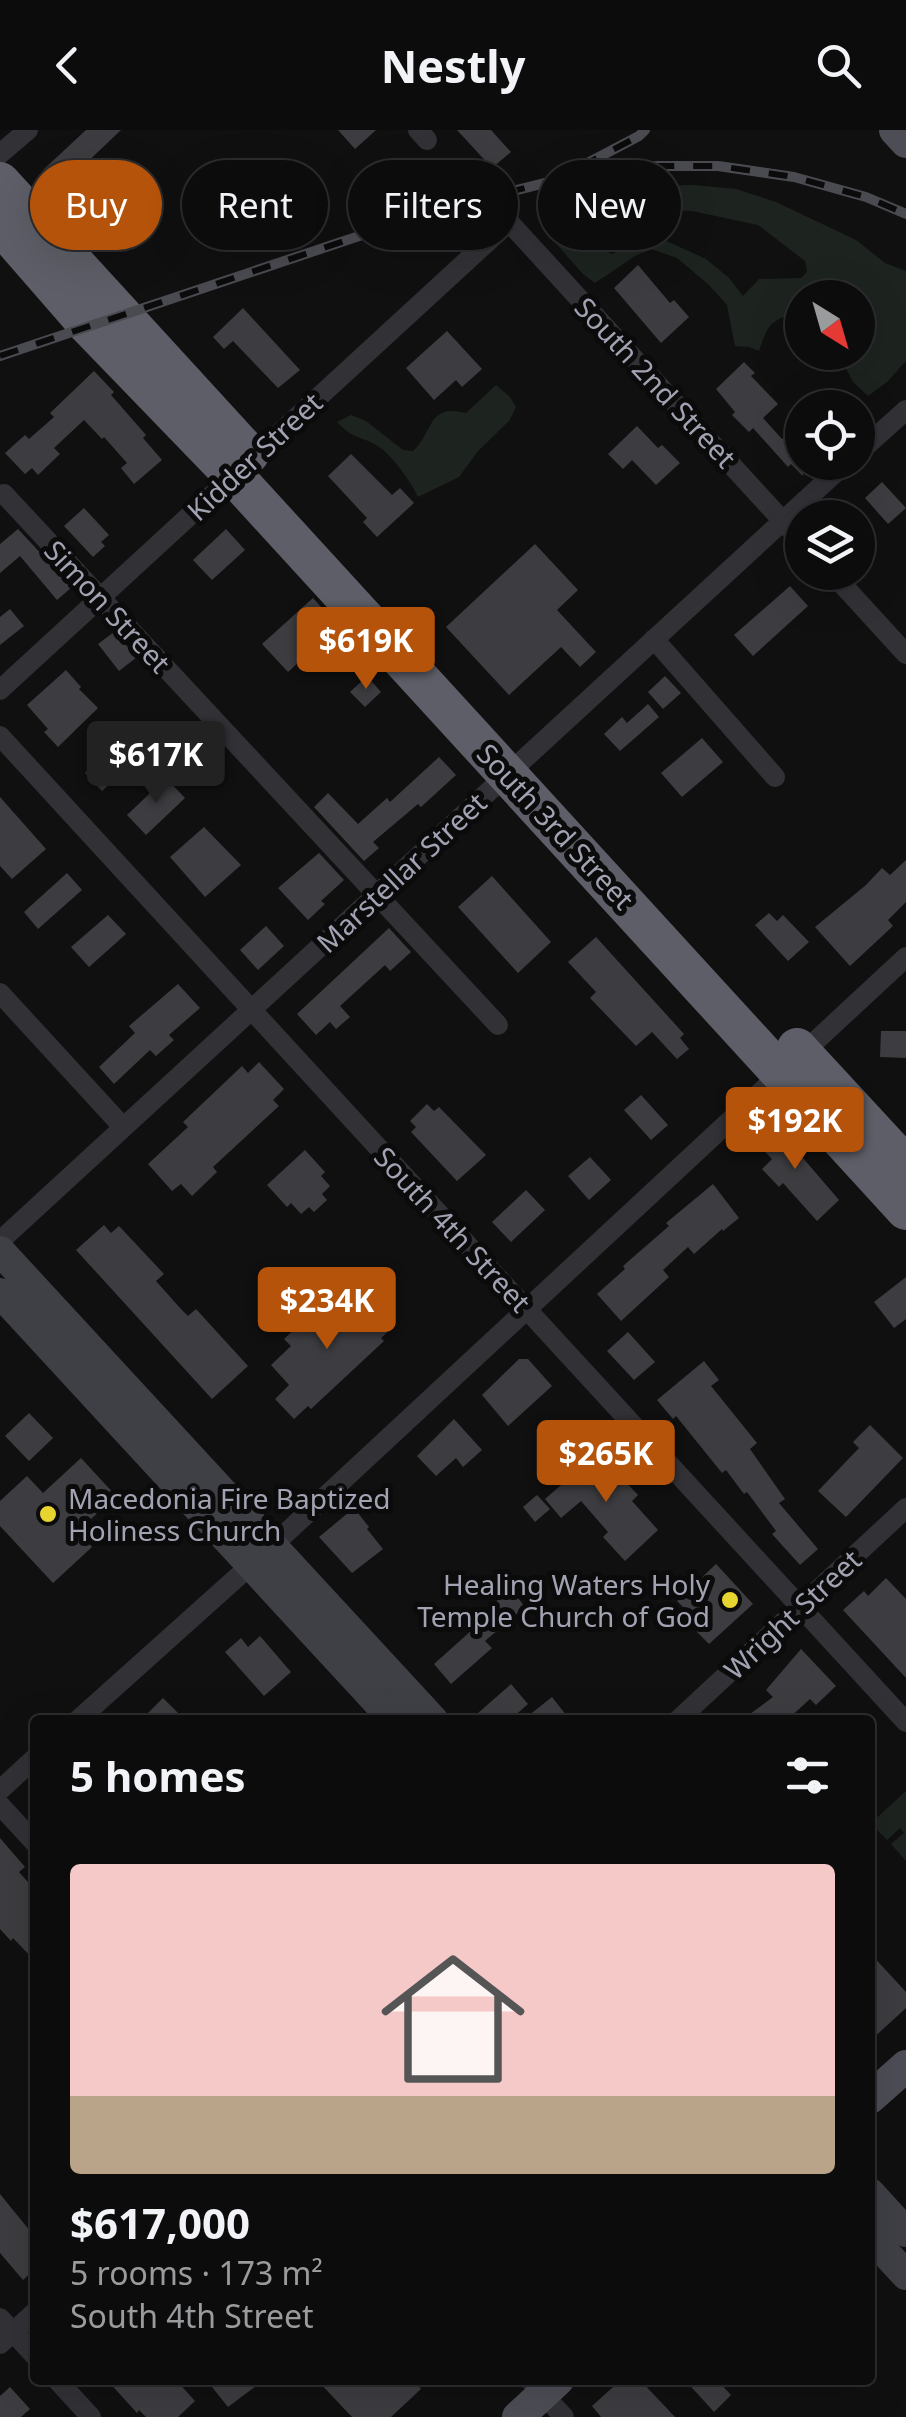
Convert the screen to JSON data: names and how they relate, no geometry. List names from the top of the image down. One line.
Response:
{"streets":{"highway":["South 3rd Street"],"street":["South 2nd Street","Kidder Street","Simon Street","Marstellar Street","South 4th Street","Wright Street"]},"crossings":[["South 2nd Street","Marstellar Street"],["Kidder Street","Simon Street"],["Kidder Street","South 3rd Street"],["Simon Street","Marstellar Street"],["South 3rd Street","Marstellar Street"],["Marstellar Street","South 4th Street"],["South 4th Street","Wright Street"]],"places":["Macedonia Fire Baptized Holiness Church","Healing Waters Holy Temple Church of God"],"north":"bottom right","page":{"header":"Nestly","chip":["Buy","Rent","Filters","New"],"price":["$619K","$617K","$192K","$234K","$265K"],"heading":"5 homes","list":[{"name":"$617,000","note":"5 rooms · 173 m² · South 4th Street"}]}}
